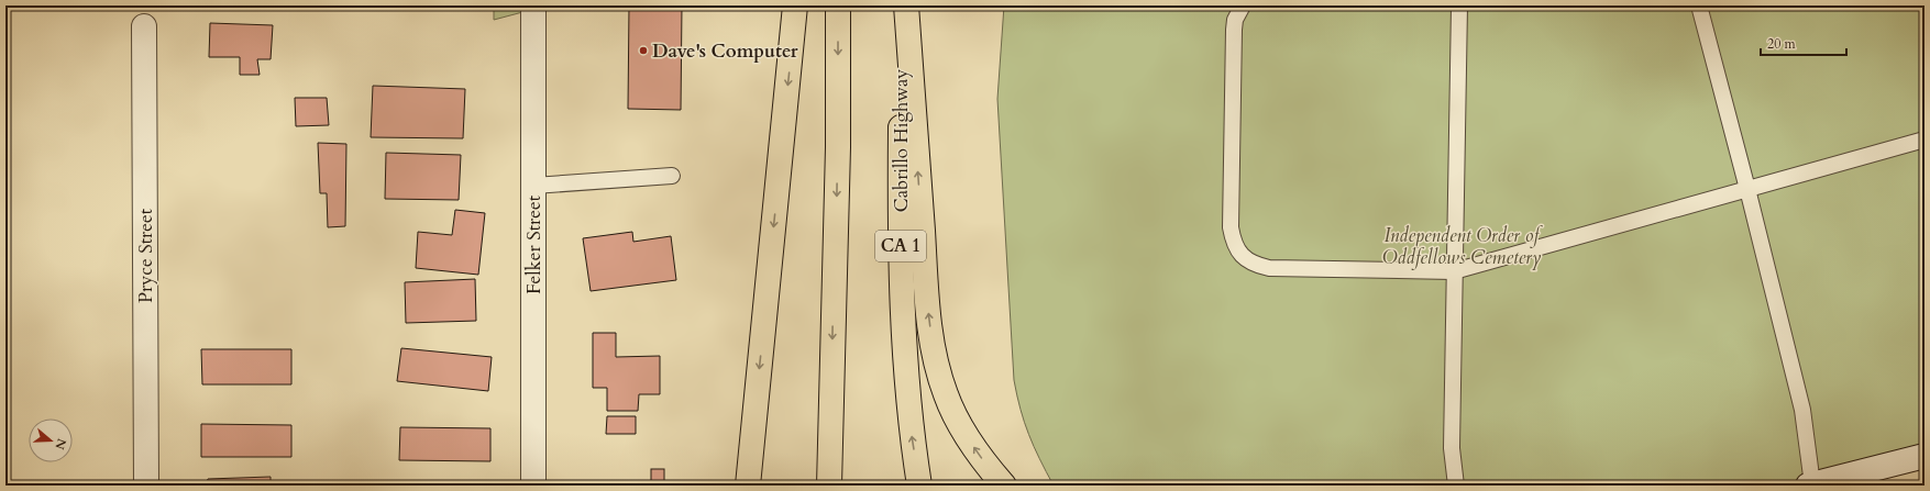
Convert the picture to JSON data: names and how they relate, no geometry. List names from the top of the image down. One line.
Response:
{"streets":{"highway":["Cabrillo Highway","CA 1"],"street":["Felker Street","Pryce Street"]},"parks":["Independent Order of Oddfellows Cemetery"],"places":["Dave's Computer"],"scale_bar":"20 m","north":"right"}
